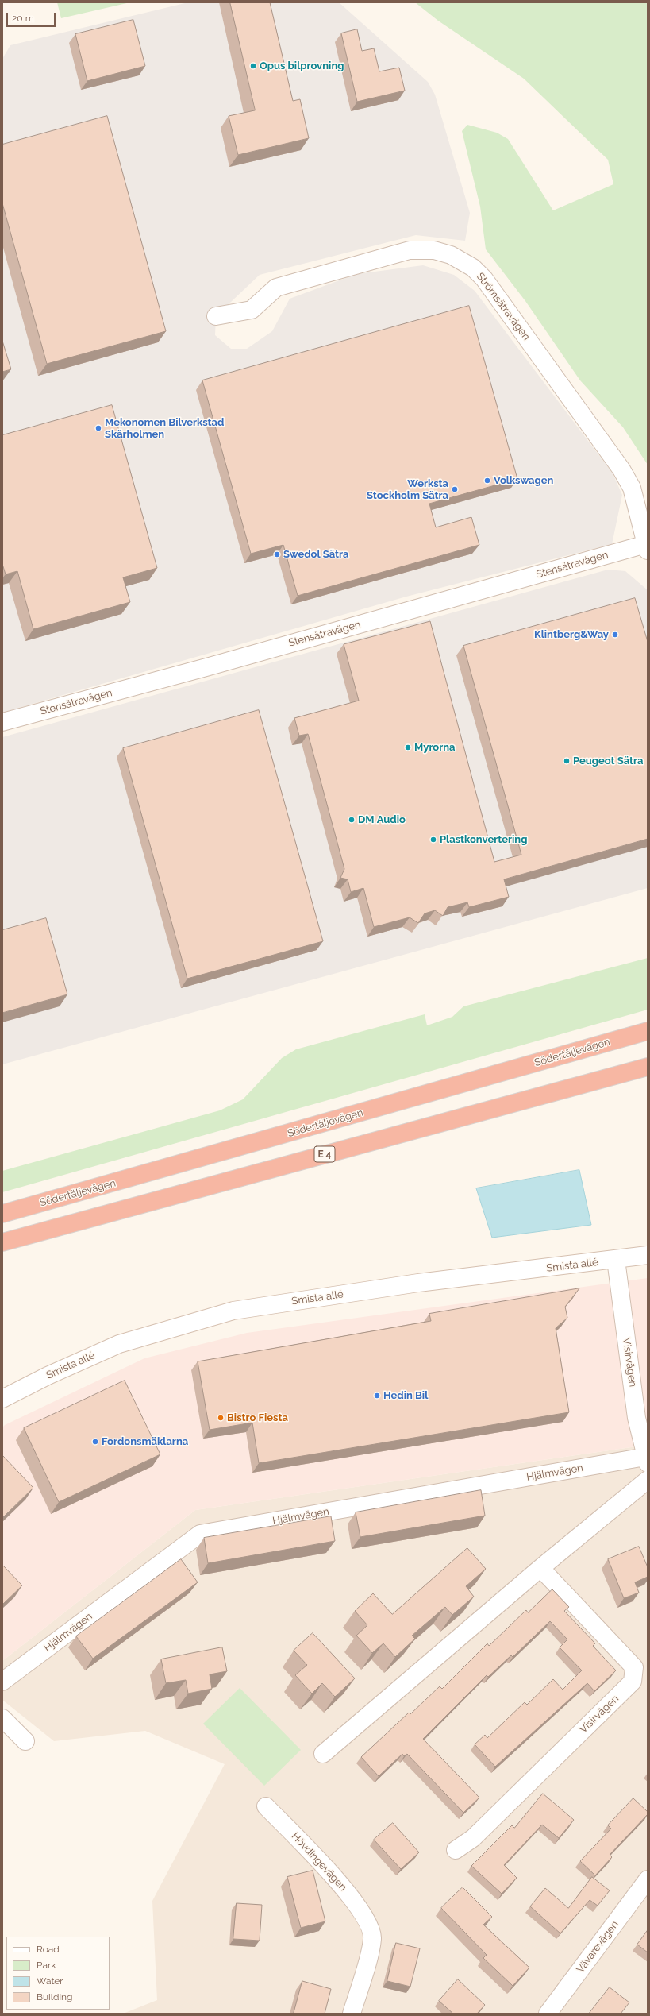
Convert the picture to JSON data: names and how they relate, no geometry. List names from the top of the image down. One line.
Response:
{"streets":{"highway":["Södertäljevägen","E 4"],"street":["Strömsätravägen","Stensätravägen","Smista allé","Visirvägen","Hjälmvägen","Hövdingevägen","Vävarevägen"]},"crossings":[["Strömsätravägen","Stensätravägen"],["Smista allé","Visirvägen"],["Visirvägen","Hjälmvägen"]],"places":["Opus bilprovning","Mekonomen Bilverkstad Skärholmen","Volkswagen","Werksta Stockholm Sätra","Swedol Sätra","Klintberg&Way","Myrorna","Peugeot Sätra","DM Audio","Plastkonvertering","Hedin Bil","Bistro Fiesta","Fordonsmäklarna"],"legend":["Road","Park","Water","Building"],"scale_bar":"20 m"}
